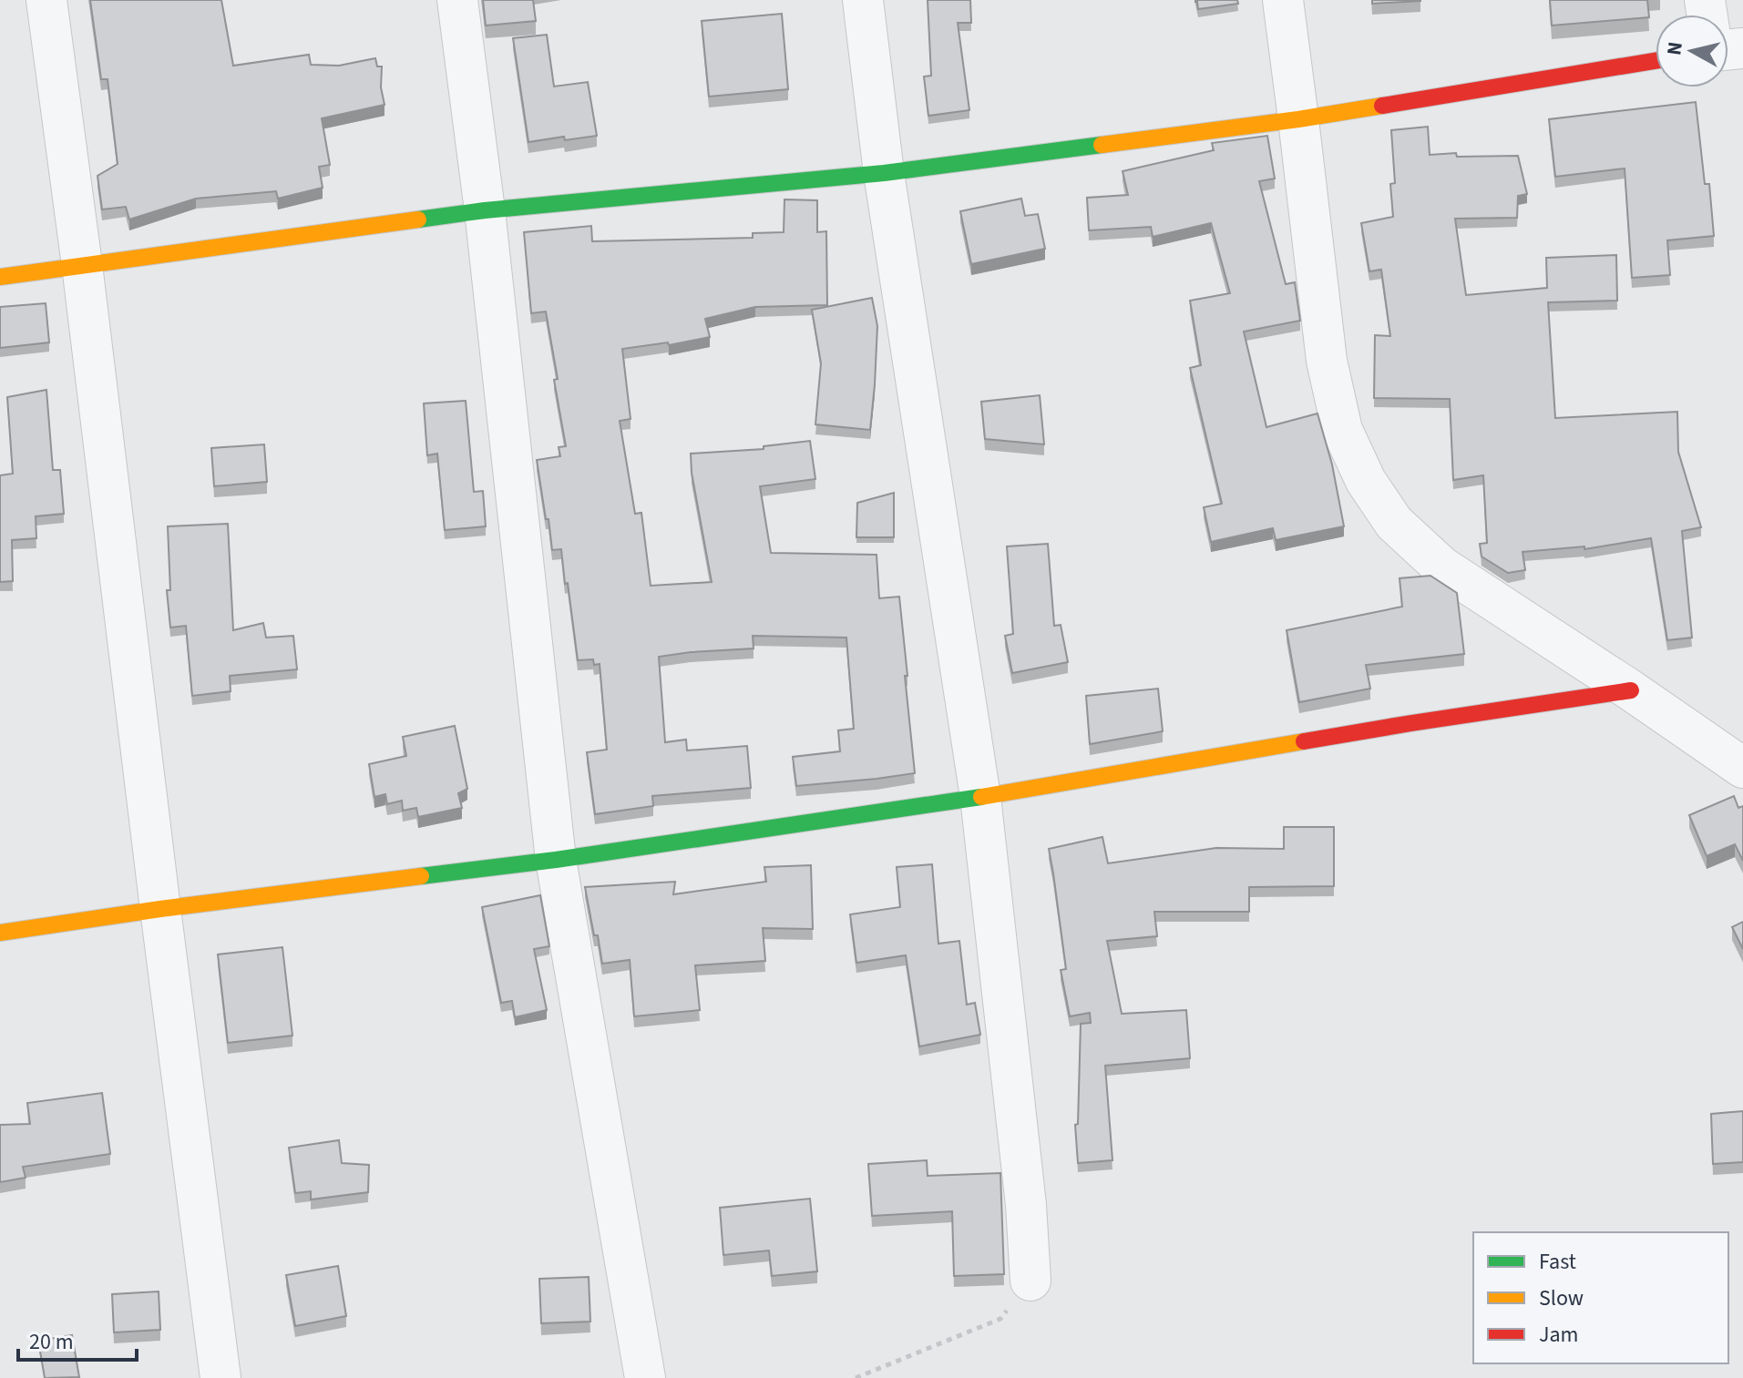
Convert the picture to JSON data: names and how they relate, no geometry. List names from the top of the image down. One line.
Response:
{"legend":["Fast","Slow","Jam"],"scale_bar":"20 m","north":"left"}
